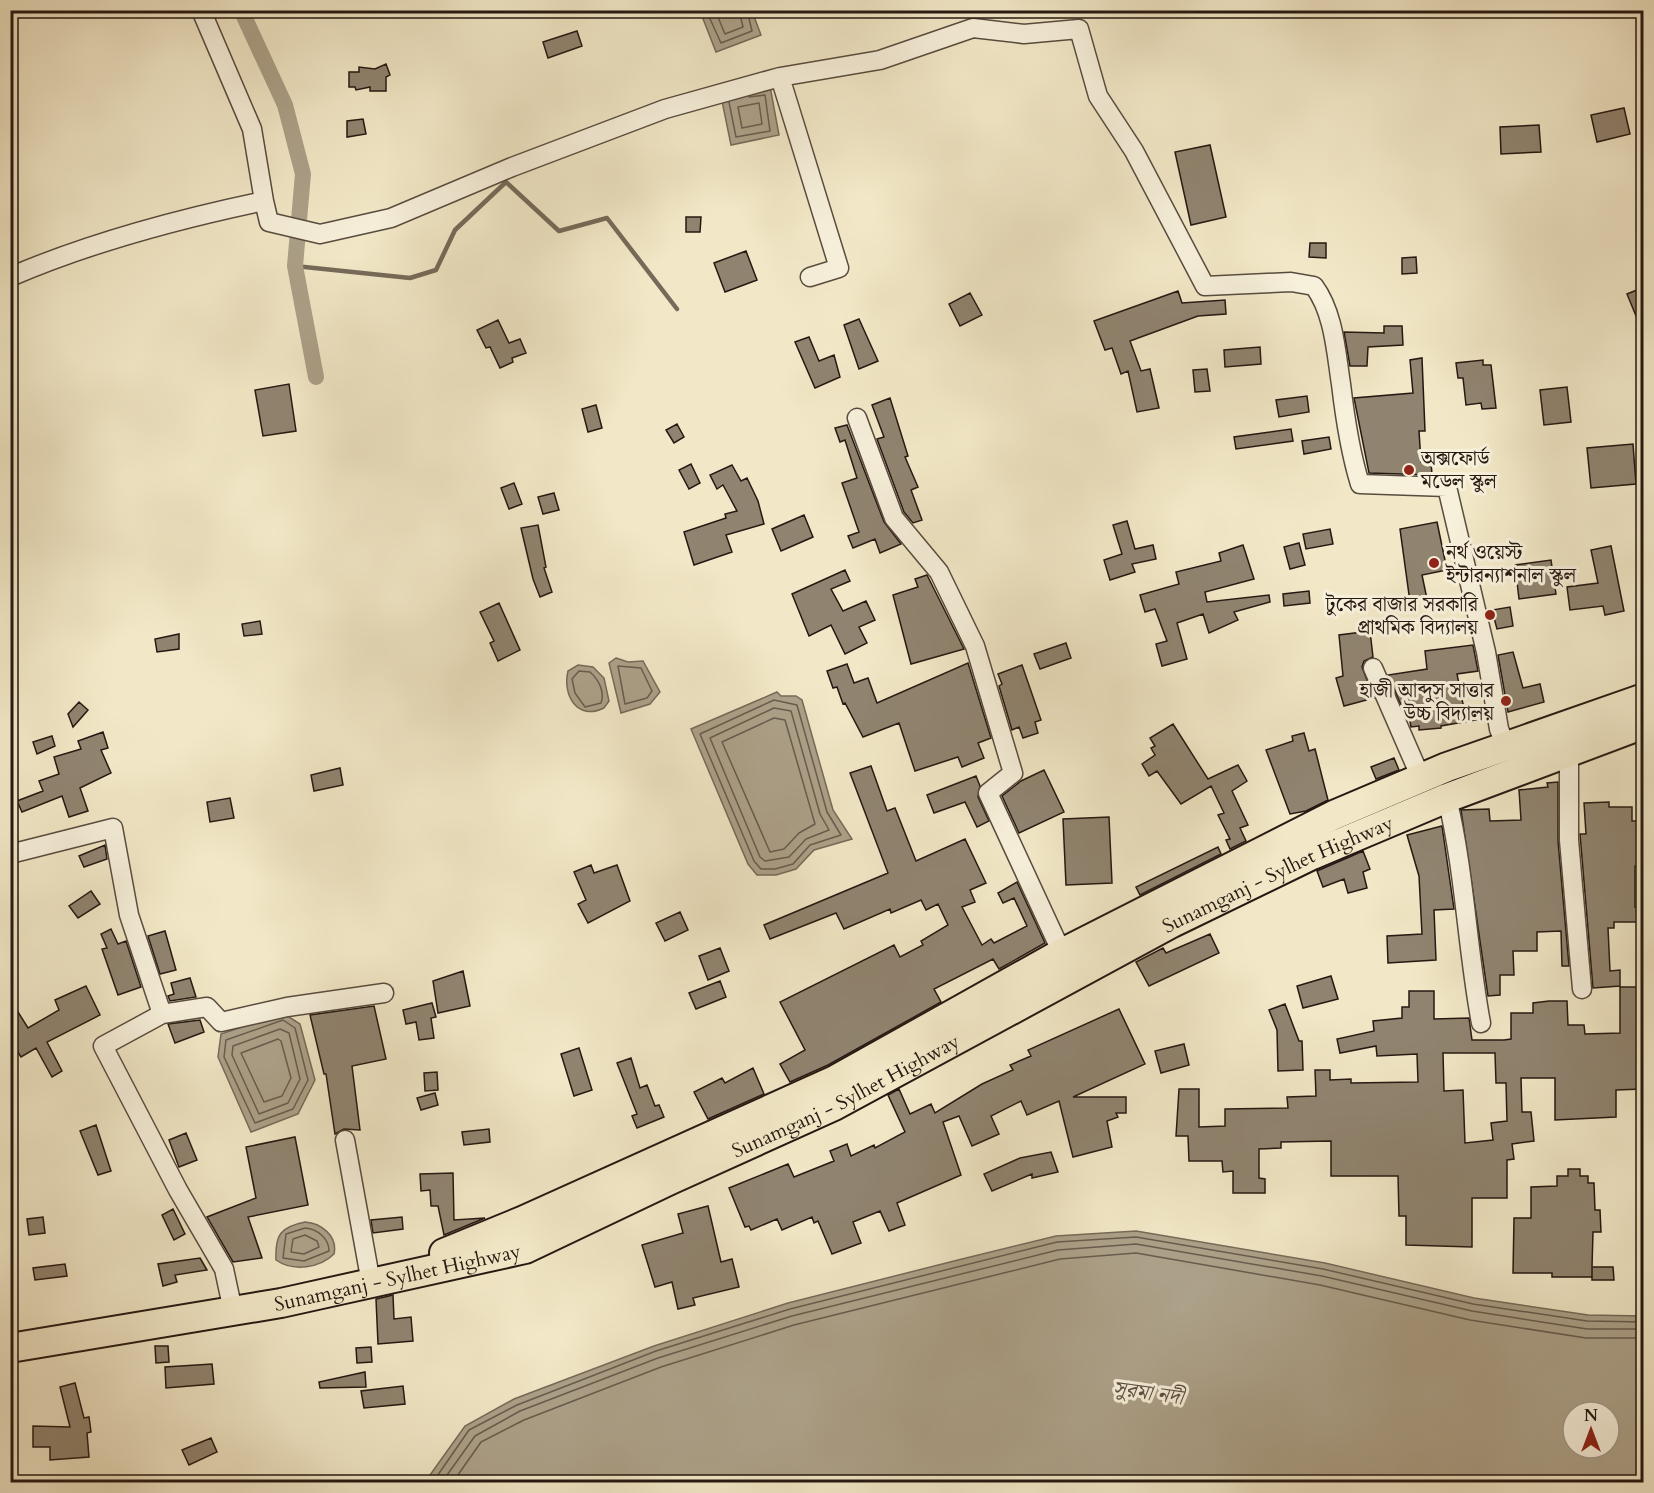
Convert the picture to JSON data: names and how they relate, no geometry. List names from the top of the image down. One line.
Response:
{"streets":{"main road":["Sunamganj - Sylhet Highway"]},"water":["সুরমা নদী"],"places":["অক্সফোর্ড মডেল স্কুল","নর্থ ওয়েস্ট ইন্টারন্যাশনাল স্কুল","টুকের বাজার সরকারি প্রাথমিক বিদ্যালয়","হাজী আব্দুস সাত্তার উচ্চ বিদ্যালয়"],"north":"top"}
